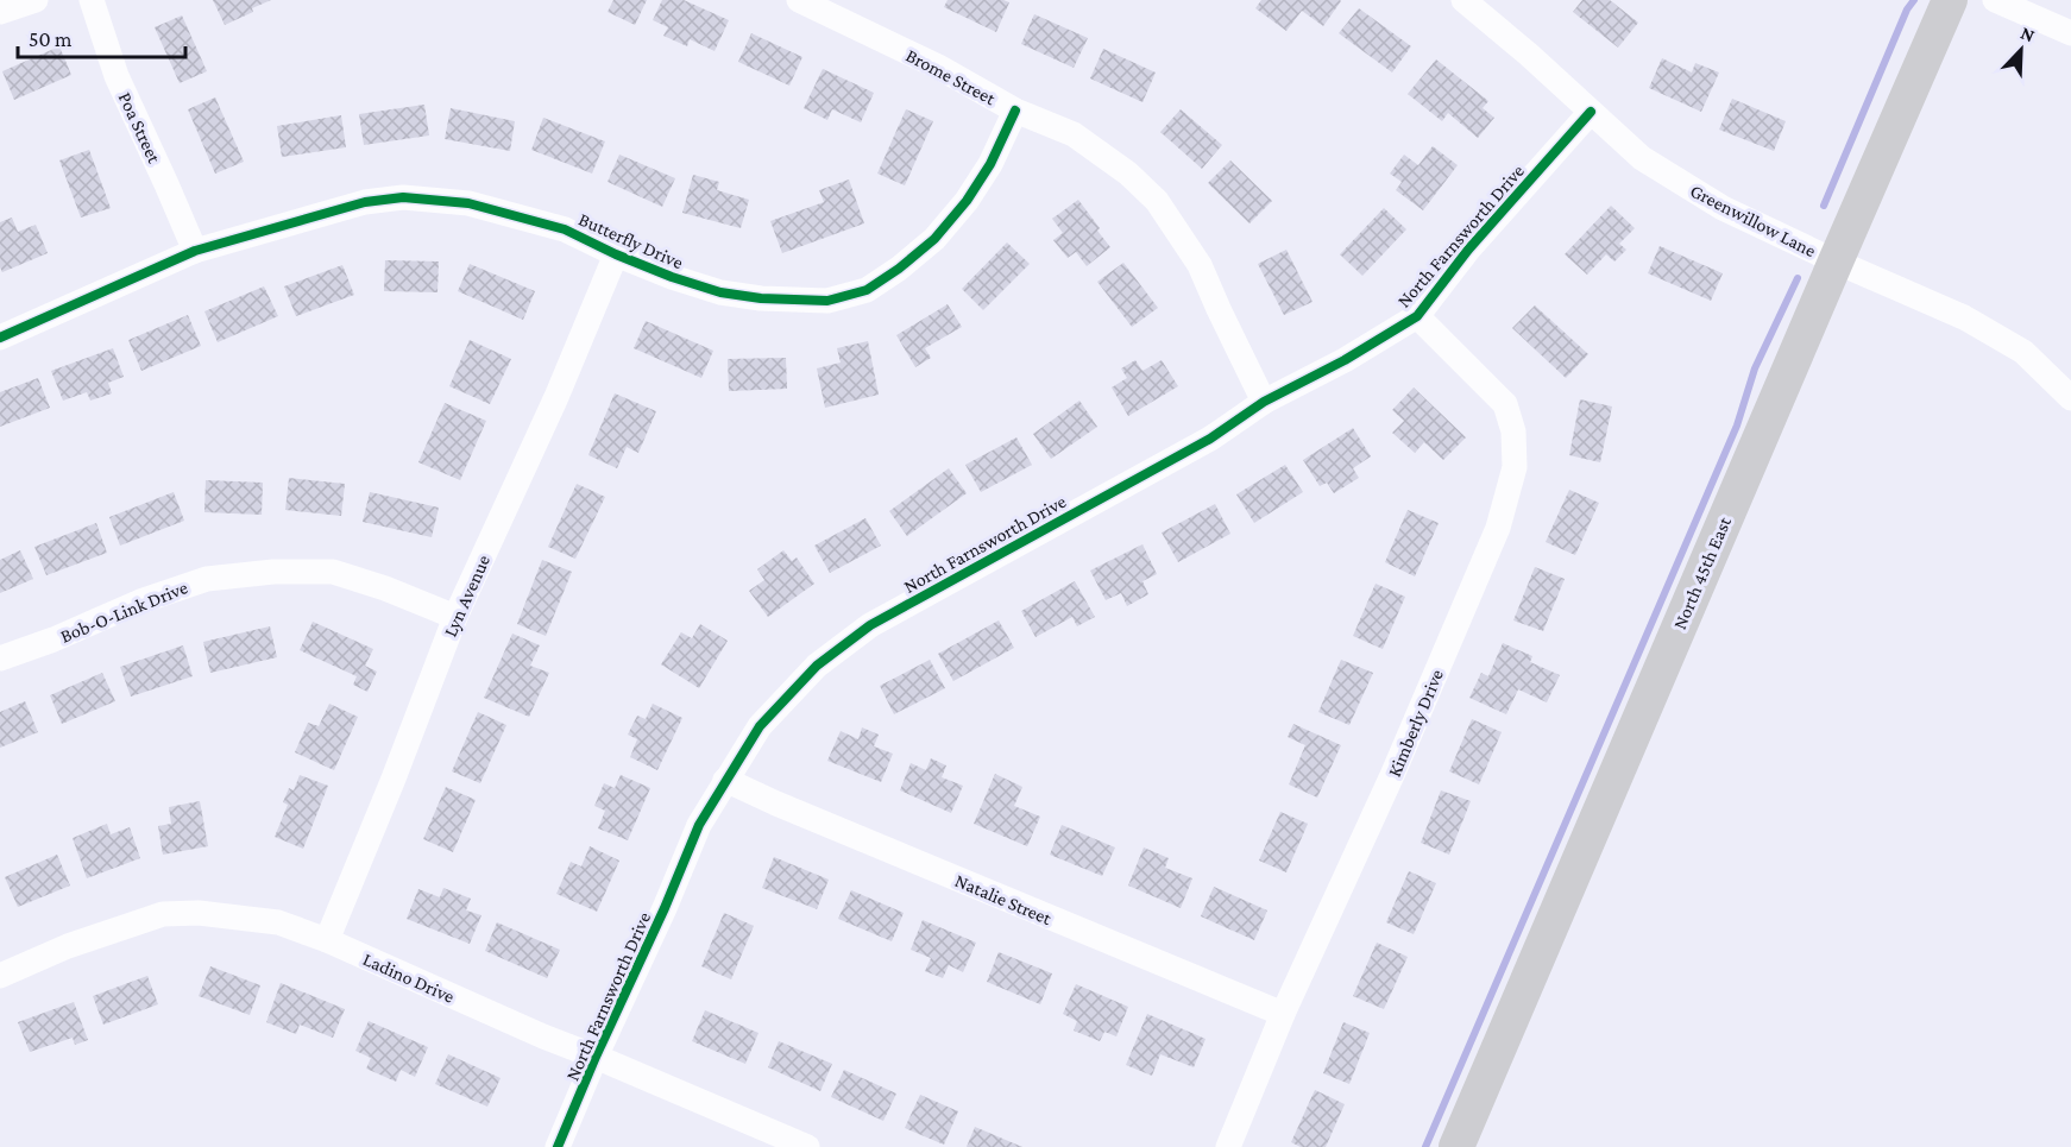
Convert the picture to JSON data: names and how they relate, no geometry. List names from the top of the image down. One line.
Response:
{"streets":{"main road":["North 45th East"],"street":["Brome Street","Poa Street","Greenwillow Lane","North Farnsworth Drive","Butterfly Drive","Lyn Avenue","Bob-O-Link Drive","Kimberly Drive","Natalie Street","Ladino Drive"]},"crossings":[["Brome Street","North Farnsworth Drive"],["Brome Street","Butterfly Drive"],["Poa Street","Butterfly Drive"],["Greenwillow Lane","North Farnsworth Drive"],["Greenwillow Lane","North 45th East"],["North Farnsworth Drive","Kimberly Drive"],["North Farnsworth Drive","Natalie Street"],["North Farnsworth Drive","Ladino Drive"],["Butterfly Drive","Lyn Avenue"],["Lyn Avenue","Bob-O-Link Drive"],["Lyn Avenue","Ladino Drive"],["Kimberly Drive","Natalie Street"]],"scale_bar":"50 m","north":"top right"}
